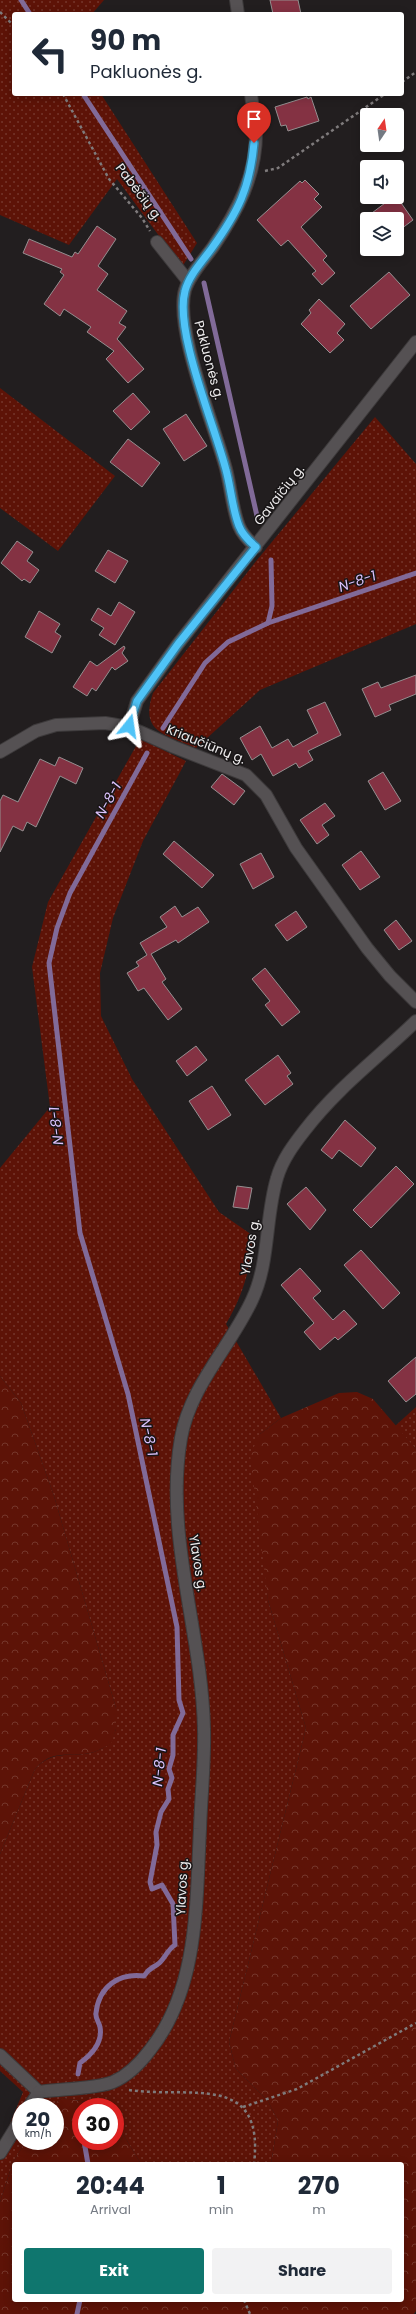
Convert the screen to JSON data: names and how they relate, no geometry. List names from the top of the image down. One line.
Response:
{"streets":{"street":["Pabėčių g.","Pakluonės g.","Gavaičių g.","Kriaučiūnų g.","Ylavos g."]},"crossings":[["Pabėčių g.","Pakluonės g."],["Pakluonės g.","Gavaičių g."],["Gavaičių g.","Kriaučiūnų g."]],"water":["N-8-1"],"north":"top","page":{"turn":["90 m","Pakluonės g."],"speed":"20 km/h","limit":"30","eta":["20:44","Arrival","1","min","270","m"],"buttons":["Exit","Share"]}}
